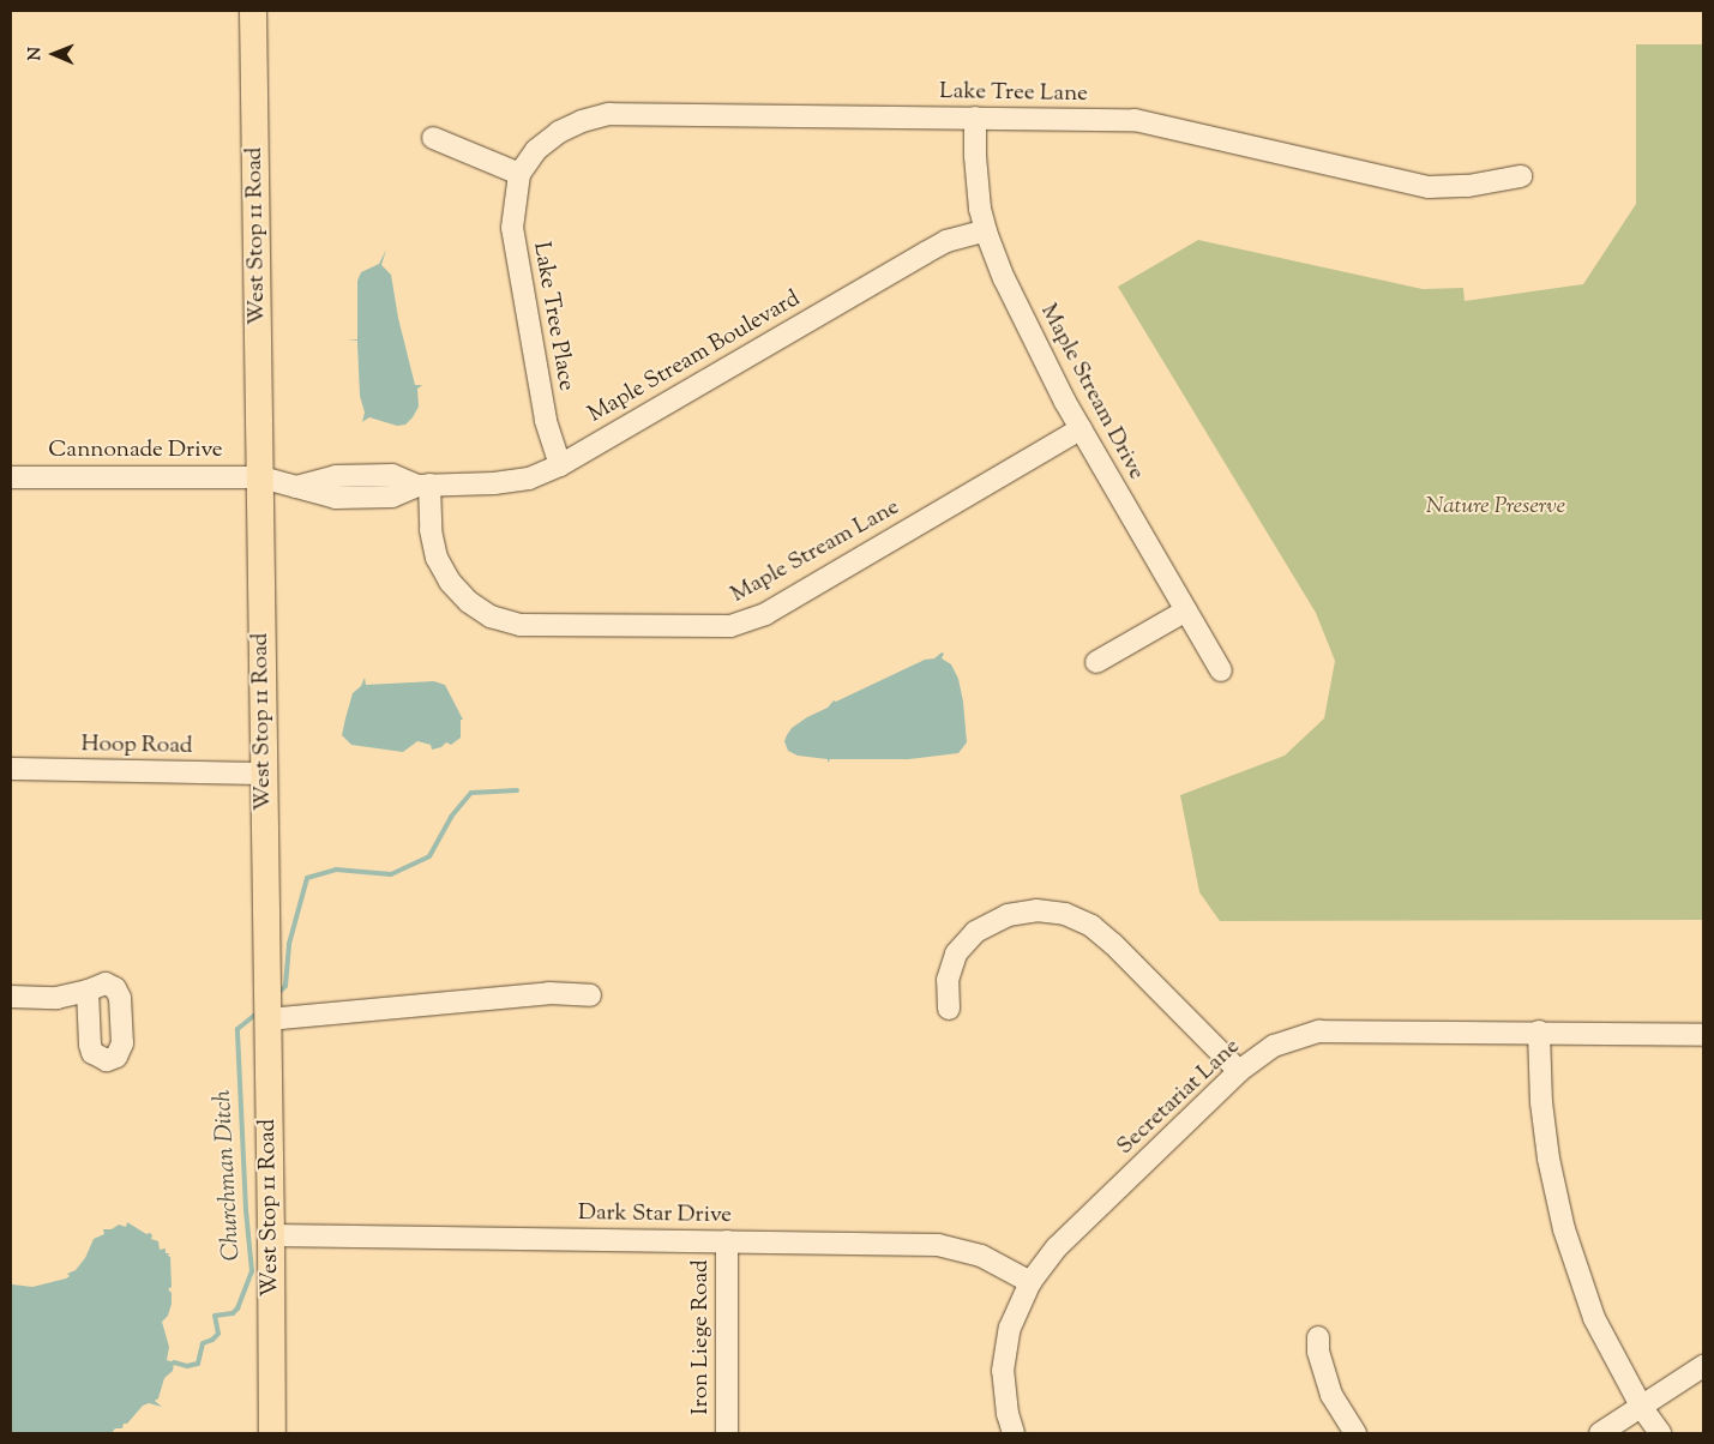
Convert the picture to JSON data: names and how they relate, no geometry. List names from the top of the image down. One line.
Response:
{"streets":{"main road":["West Stop 11 Road"],"street":["Lake Tree Lane","Lake Tree Place","Maple Stream Boulevard","Maple Stream Drive","Cannonade Drive","Maple Stream Lane","Hoop Road","Secretariat Lane","Dark Star Drive","Iron Liege Road"]},"crossings":[["Lake Tree Lane","Lake Tree Place"],["Lake Tree Lane","Maple Stream Drive"],["West Stop 11 Road","Maple Stream Boulevard"],["West Stop 11 Road","Cannonade Drive"],["West Stop 11 Road","Hoop Road"],["West Stop 11 Road","Dark Star Drive"],["Lake Tree Place","Maple Stream Boulevard"],["Maple Stream Boulevard","Maple Stream Drive"],["Maple Stream Boulevard","Cannonade Drive"],["Maple Stream Boulevard","Maple Stream Lane"],["Maple Stream Drive","Maple Stream Lane"],["Secretariat Lane","Dark Star Drive"],["Dark Star Drive","Iron Liege Road"]],"water":["Churchman Ditch"],"parks":["Nature Preserve"],"north":"left"}
